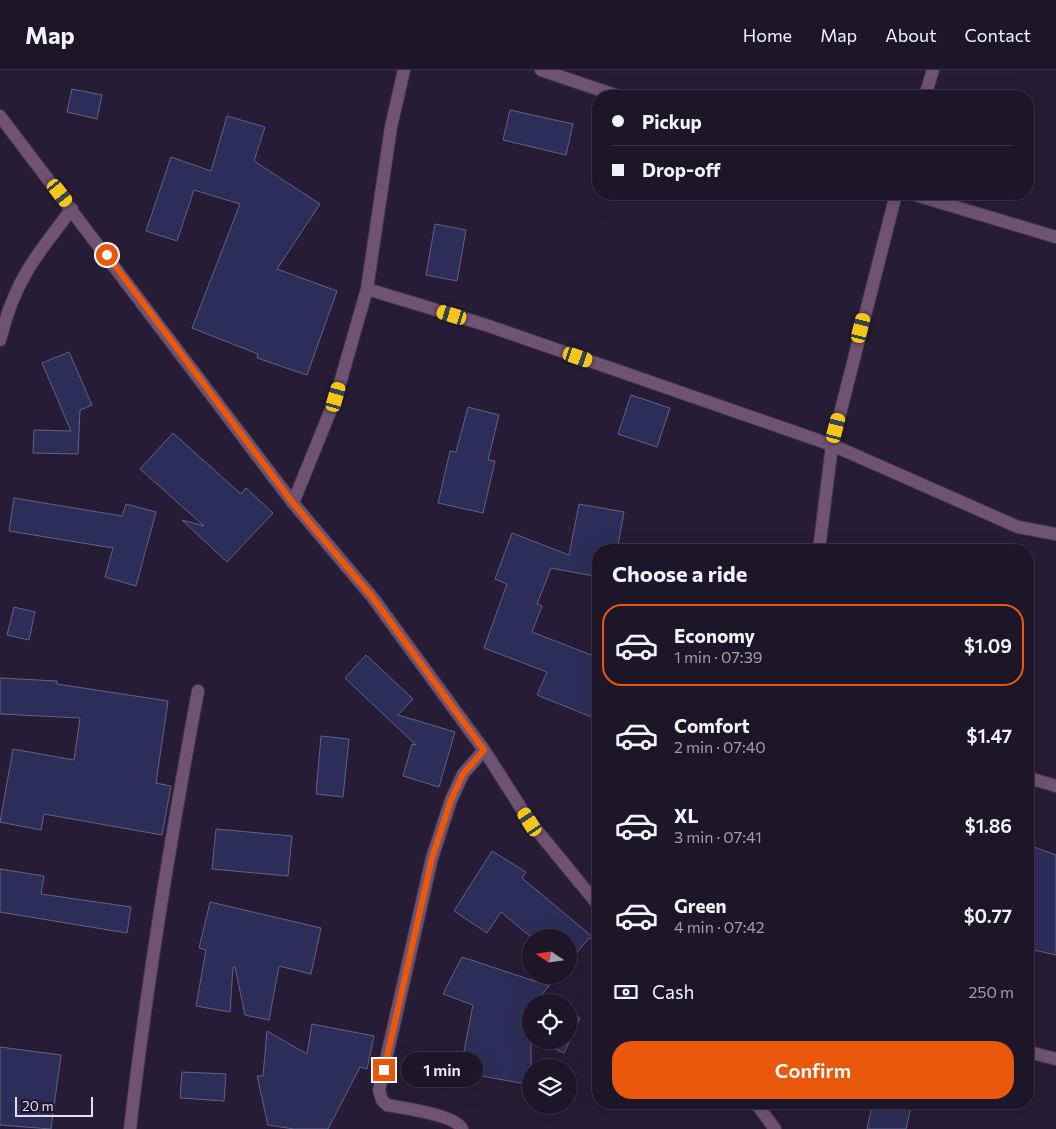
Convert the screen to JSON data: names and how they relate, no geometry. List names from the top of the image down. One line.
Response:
{"scale_bar":"20 m","north":"left","page":{"header":"Map","nav":["Home","Map","About","Contact"],"banner":["Pickup","Drop-off"],"heading":"Choose a ride","list":[{"name":"Economy","note":"1 min · 07:39","value":"$1.09"},{"name":"Comfort","note":"2 min · 07:40","value":"$1.47"},{"name":"XL","note":"3 min · 07:41","value":"$1.86"},{"name":"Green","note":"4 min · 07:42","value":"$0.77"}],"pay":["Cash","250 m"],"buttons":"Confirm","bubble":"1 min","scale":"20 m"}}
